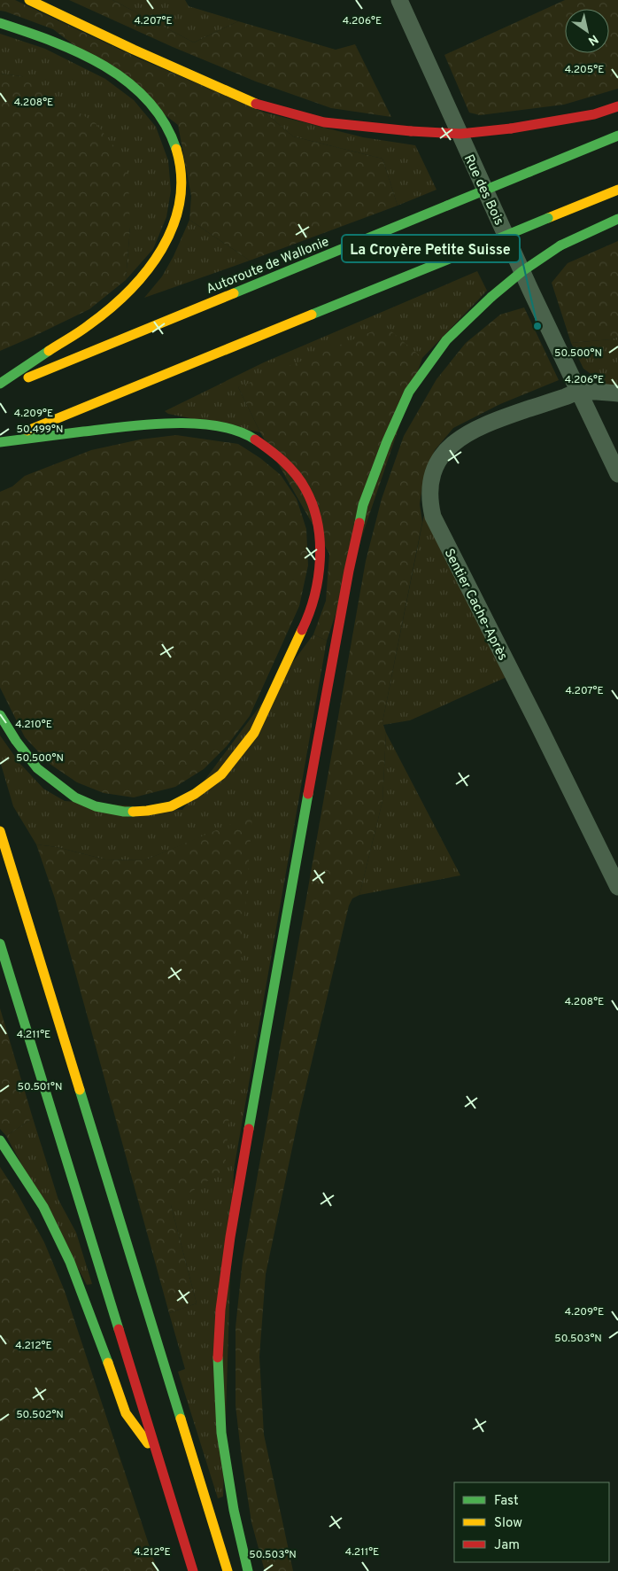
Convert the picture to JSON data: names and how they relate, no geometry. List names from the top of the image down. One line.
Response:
{"streets":{"highway":["Autoroute de Wallonie"],"street":["Rue des Bois","Sentier Cache-Après"]},"crossings":[["Rue des Bois","Sentier Cache-Après"]],"places":["La Croyère Petite Suisse"],"legend":["Fast","Slow","Jam"],"north":"bottom right","coordinates":["4.207°E","4.206°E","4.205°E","4.208°E","50.500°N","4.209°E","50.499°N","4.210°E","4.211°E","50.501°N","50.503°N","4.212°E","50.502°N"]}
